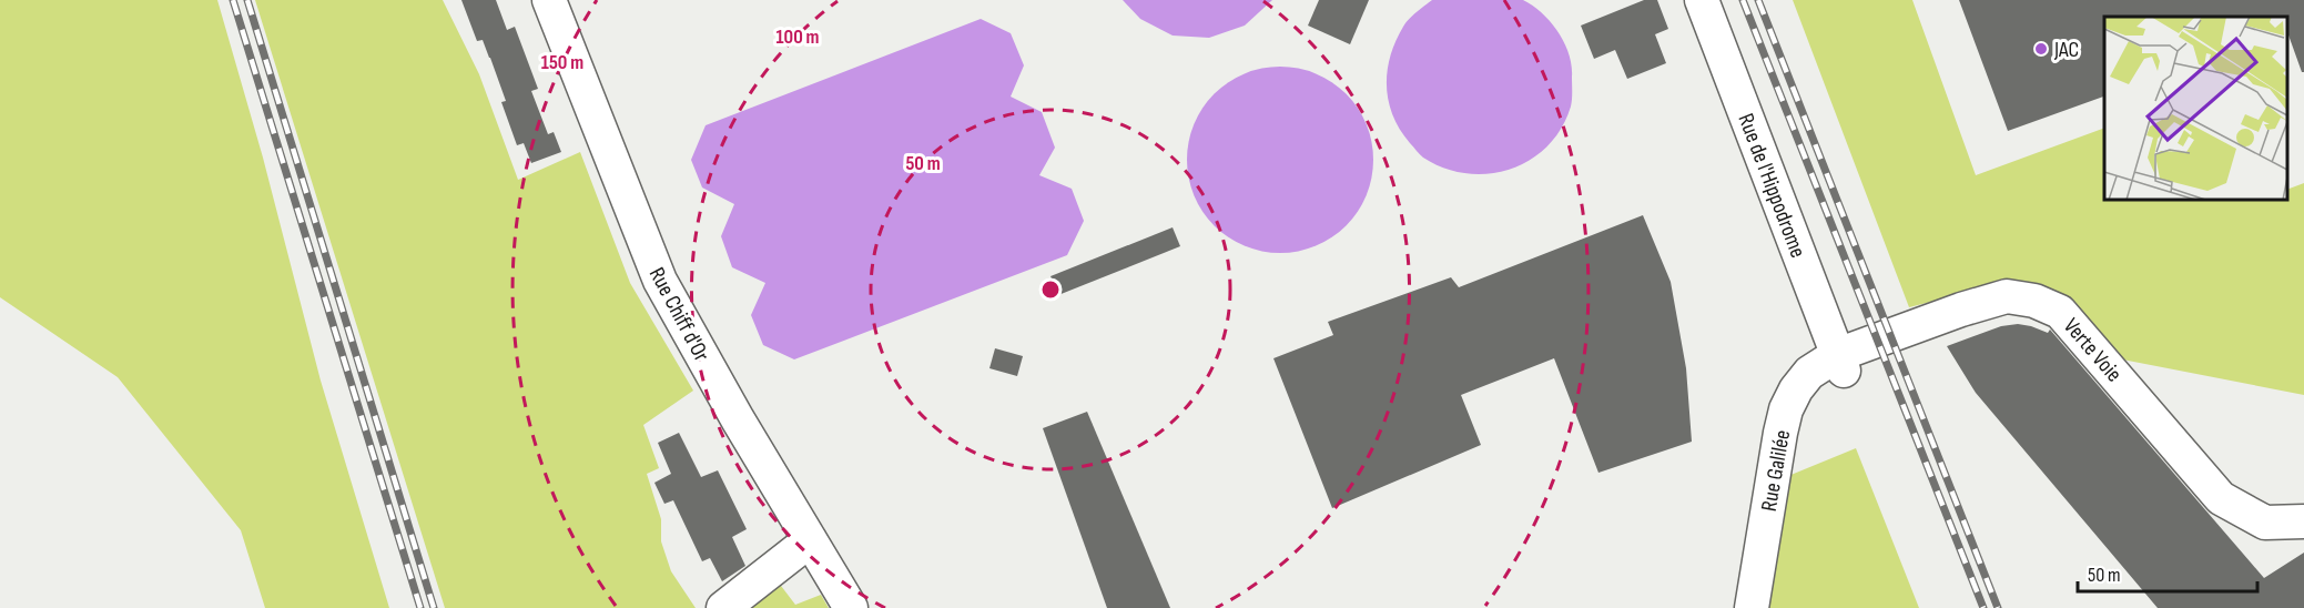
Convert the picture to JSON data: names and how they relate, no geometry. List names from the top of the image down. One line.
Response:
{"streets":{"street":["Rue de l'Hippodrome","Rue Chiff d'Or","Verte Voie","Rue Galilée"]},"crossings":[["Rue de l'Hippodrome","Verte Voie"],["Rue de l'Hippodrome","Rue Galilée"],["Verte Voie","Rue Galilée"]],"places":["JAC"],"scale_bar":"50 m","rings":["100 m","150 m","50 m"]}
